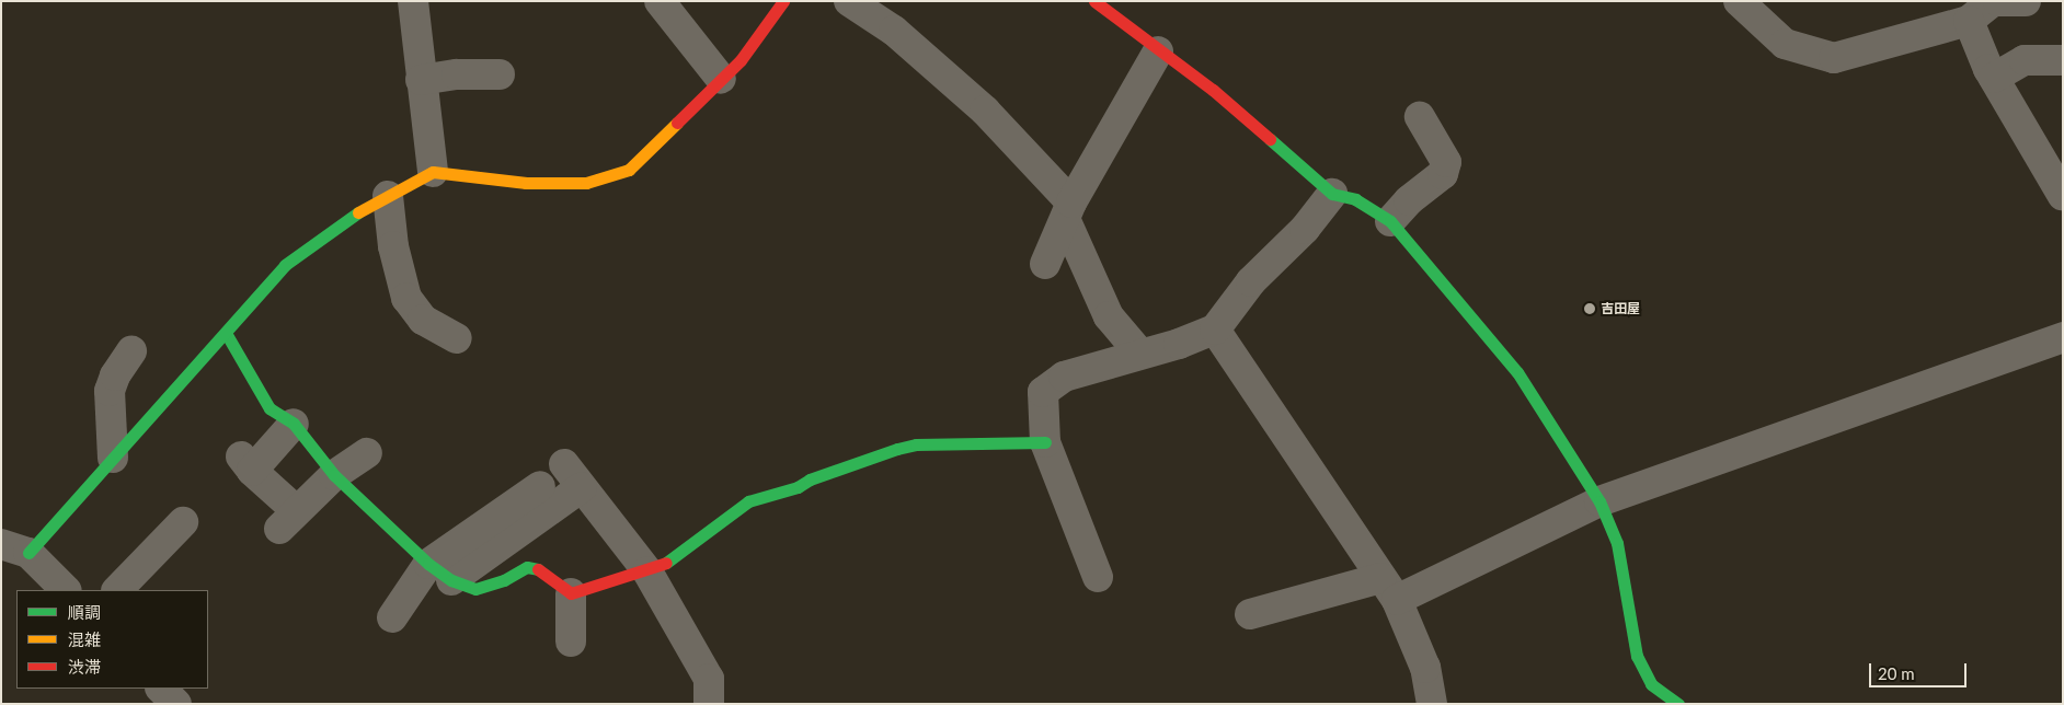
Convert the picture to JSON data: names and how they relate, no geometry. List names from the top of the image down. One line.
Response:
{"places":["吉田屋"],"legend":["順調","混雑","渋滞"],"scale_bar":"20 m"}
